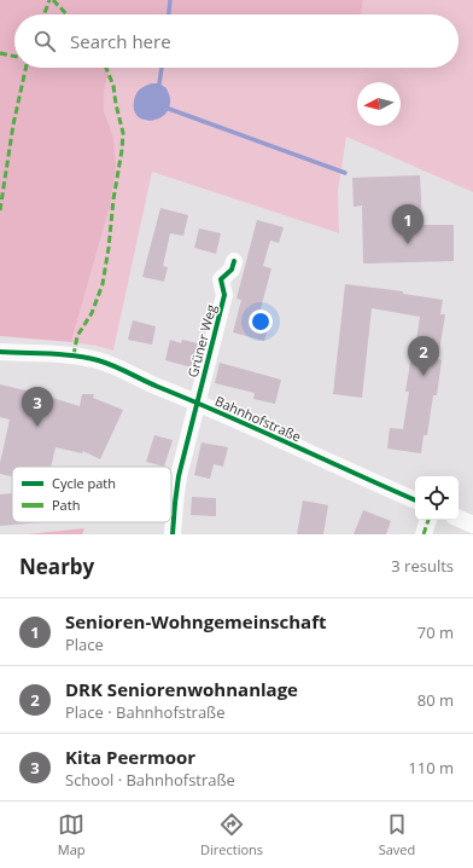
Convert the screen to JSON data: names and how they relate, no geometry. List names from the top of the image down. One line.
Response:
{"streets":{"street":["Grüner Weg","Bahnhofstraße"]},"crossings":[["Grüner Weg","Bahnhofstraße"]],"legend":["Cycle path","Path"],"north":"left","page":{"search":"Search here","pins":["1","2","3"],"heading":["Nearby","3 results"],"list":[{"mark":"1","name":"Senioren-Wohngemeinschaft","note":"Place","value":"70 m"},{"mark":"2","name":"DRK Seniorenwohnanlage","note":"Place · Bahnhofstraße","value":"80 m"},{"mark":"3","name":"Kita Peermoor","note":"School · Bahnhofstraße","value":"110 m"}],"nav":["Map","Directions","Saved"]}}
